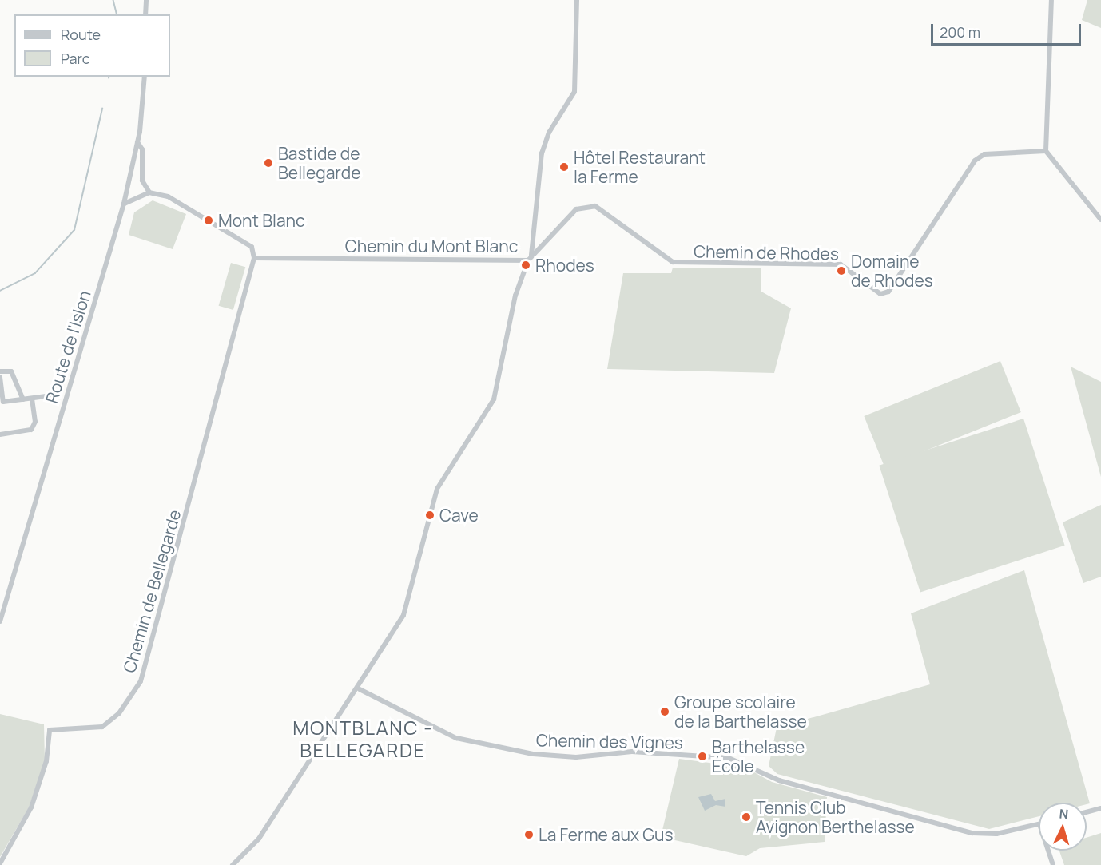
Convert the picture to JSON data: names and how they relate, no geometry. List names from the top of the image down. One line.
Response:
{"streets":{"street":["Chemin du Mont Blanc","Chemin de Rhodes","Route de l'Islon","Chemin de Bellegarde","Chemin des Vignes"]},"crossings":[["Chemin du Mont Blanc","Chemin de Rhodes"],["Chemin du Mont Blanc","Chemin de Bellegarde"],["Chemin du Mont Blanc","Chemin des Vignes"]],"districts":["MONTBLANC - BELLEGARDE"],"places":["Bastide de Bellegarde","Hôtel Restaurant la Ferme","Mont Blanc","Rhodes","Domaine de Rhodes","Cave","Groupe scolaire de la Barthelasse","Barthelasse École","Tennis Club Avignon Berthelasse","La Ferme aux Gus"],"legend":["Route","Parc"],"scale_bar":"200 m","north":"top"}
